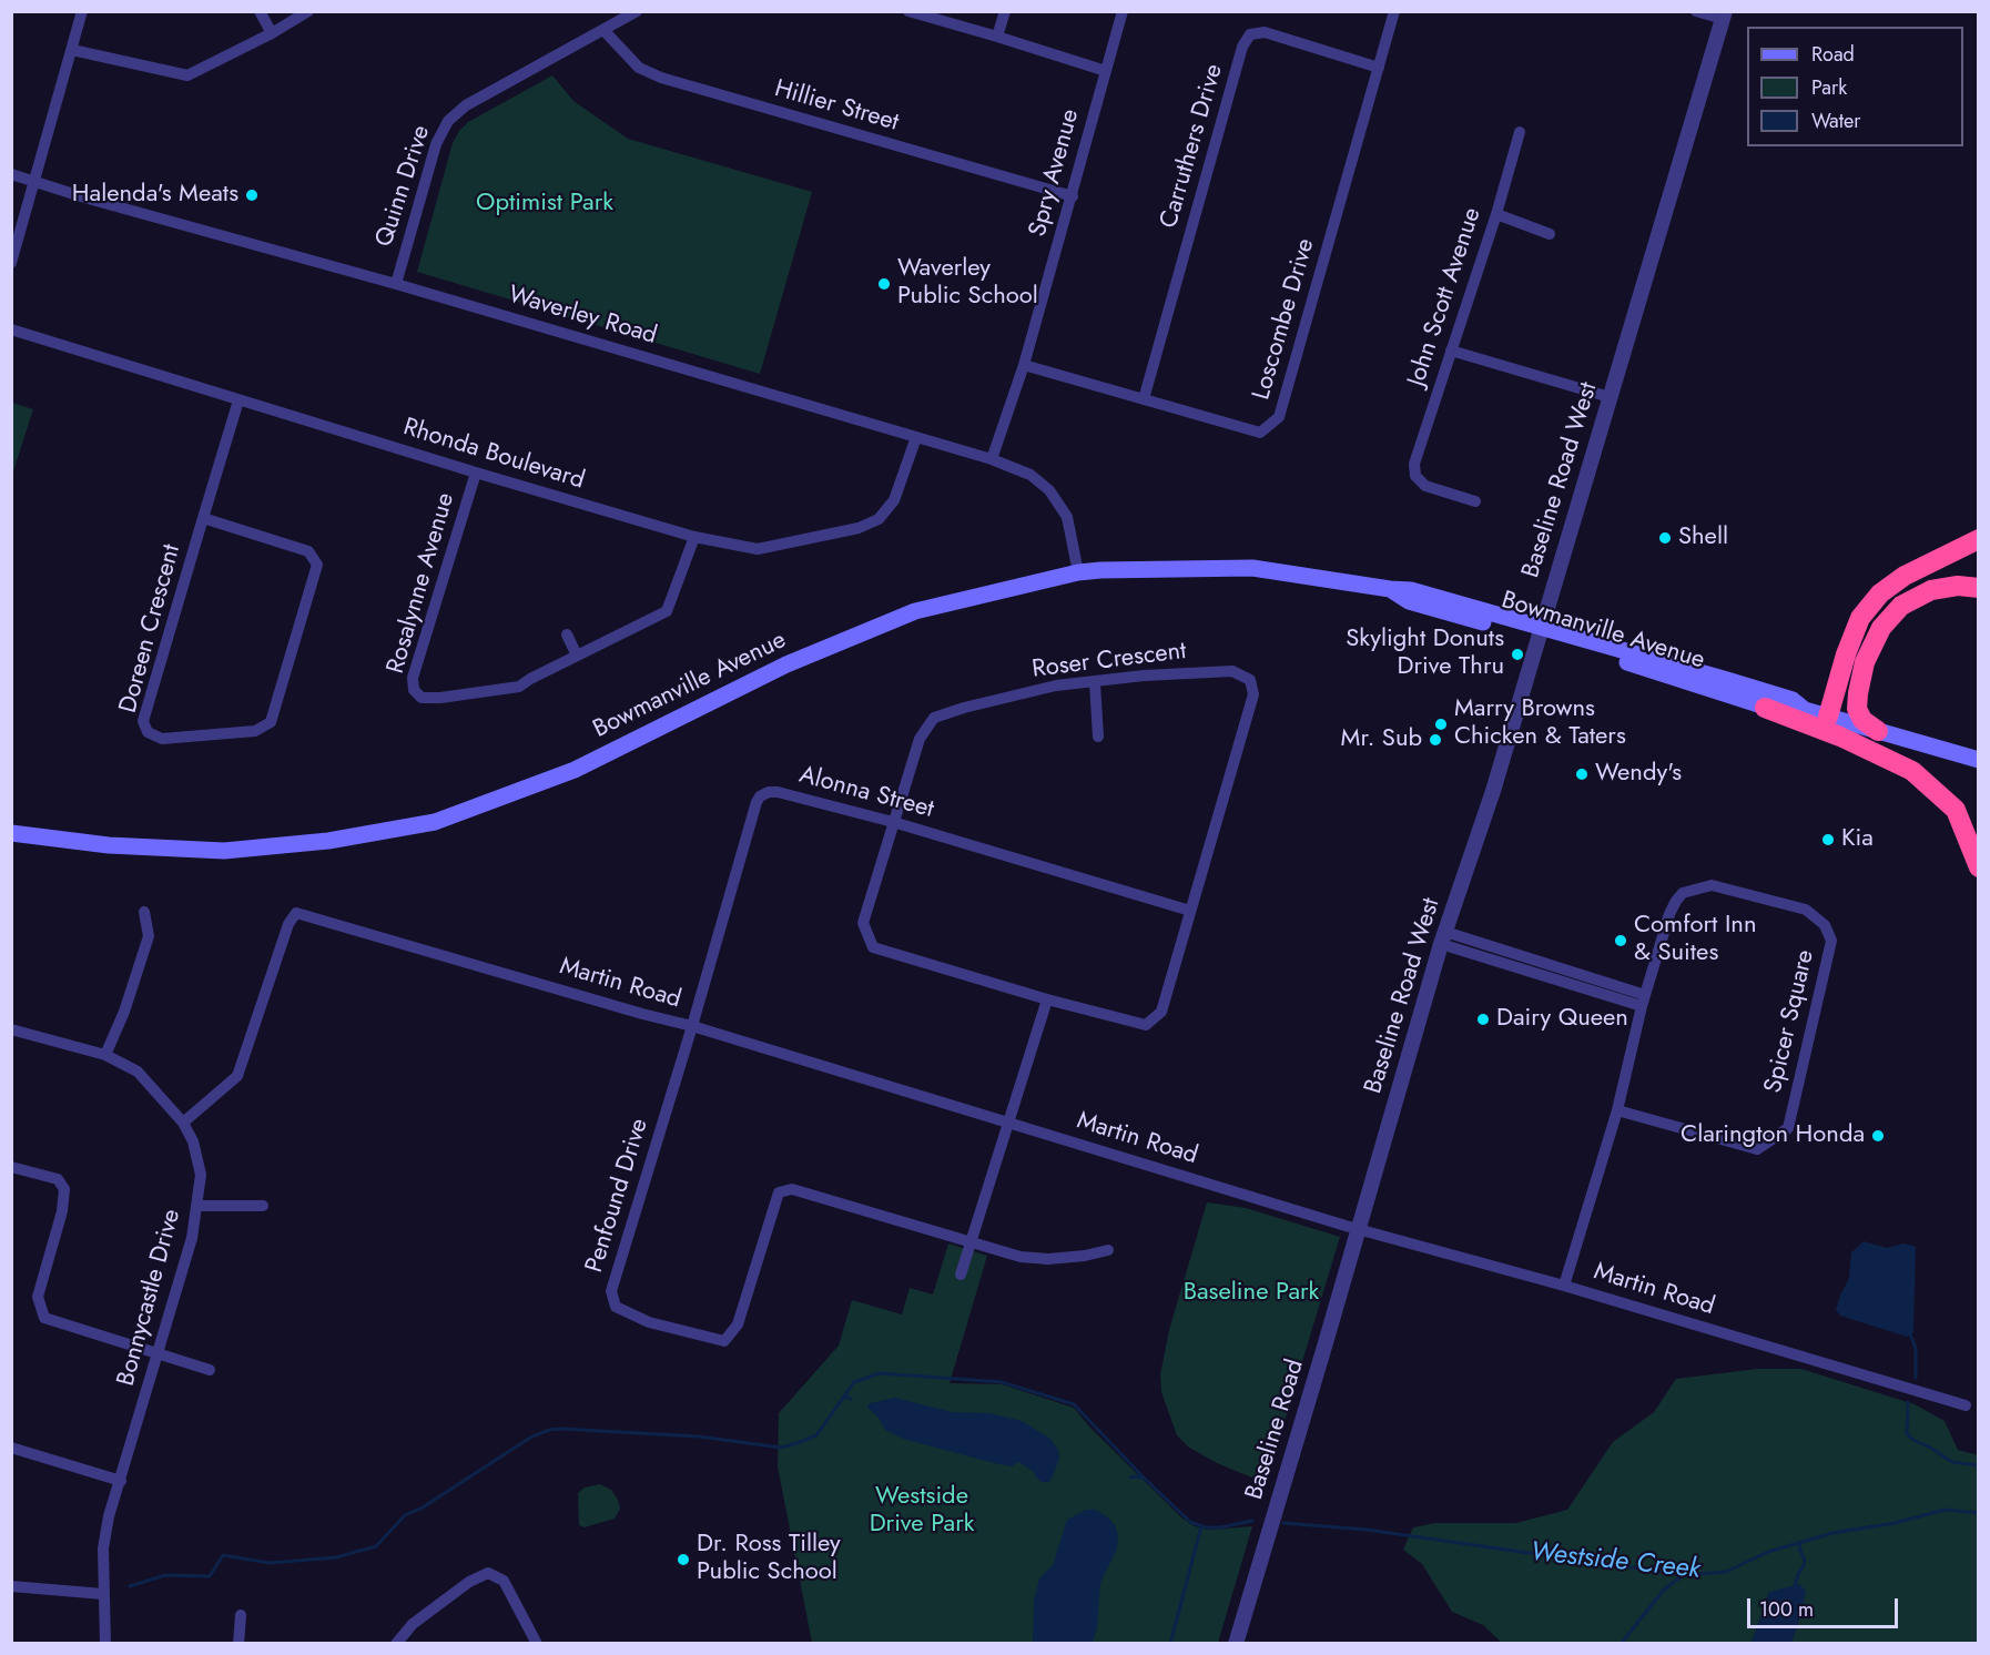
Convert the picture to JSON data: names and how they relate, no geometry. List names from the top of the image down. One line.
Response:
{"streets":{"main road":["Bowmanville Avenue"],"street":["Hillier Street","Carruthers Drive","Spry Avenue","Quinn Drive","John Scott Avenue","Waverley Road","Loscombe Drive","Rhonda Boulevard","Baseline Road West","Rosalynne Avenue","Doreen Crescent","Roser Crescent","Alonna Street","Martin Road","Spicer Square","Penfound Drive","Bonnycastle Drive","Baseline Road"]},"crossings":[["Hillier Street","Spry Avenue"],["Hillier Street","Quinn Drive"],["Carruthers Drive","Loscombe Drive"],["Spry Avenue","Waverley Road"],["Spry Avenue","Loscombe Drive"],["Quinn Drive","Waverley Road"],["Waverley Road","Rhonda Boulevard"],["Waverley Road","Bowmanville Avenue"],["Rhonda Boulevard","Rosalynne Avenue"],["Rhonda Boulevard","Doreen Crescent"],["Baseline Road West","Bowmanville Avenue"],["Baseline Road West","Martin Road"],["Baseline Road West","Baseline Road"],["Roser Crescent","Alonna Street"],["Alonna Street","Martin Road"],["Alonna Street","Penfound Drive"],["Martin Road","Spicer Square"],["Martin Road","Penfound Drive"],["Martin Road","Bonnycastle Drive"],["Martin Road","Baseline Road"]],"water":["Westside Creek"],"parks":["Optimist Park","Baseline Park","Westside Drive Park"],"places":["Halenda's Meats","Waverley Public School","Shell","Skylight Donuts Drive Thru","Marry Browns Chicken & Taters","Mr. Sub","Wendy's","Kia","Comfort Inn & Suites","Dairy Queen","Clarington Honda","Dr. Ross Tilley Public School"],"legend":["Road","Park","Water"],"scale_bar":"100 m"}
